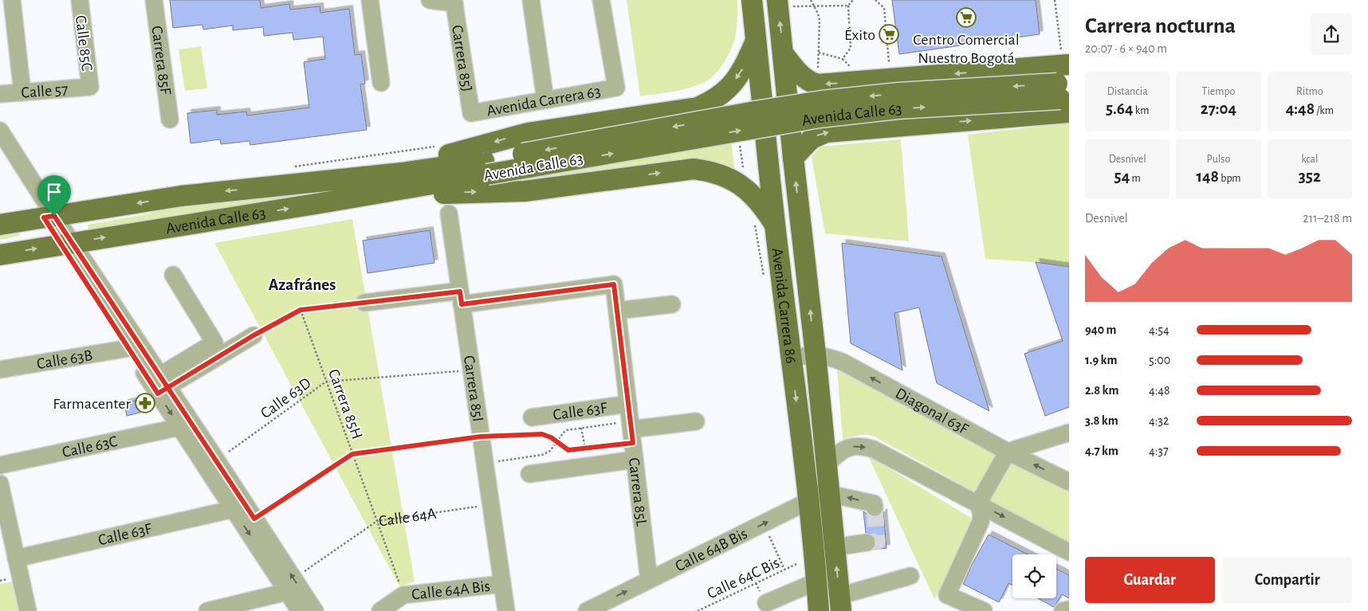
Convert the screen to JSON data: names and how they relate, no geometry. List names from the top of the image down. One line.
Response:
{"streets":{"main road":["Avenida Calle 63","Avenida Carrera 86"],"street":["Calle 85C","Carrera 85J","Carrera 85F","Calle 57","Avenida Carrera 63","Calle 63B","Carrera 85I","Diagonal 63F","Calle 63F","Calle 63C","Carrera 85L","Calle 64B Bis","Calle 64A Bis"],"path":["Calle 63D","Carrera 85H","Calle 64A","Calle 64C Bis"]},"crossings":[["Calle 85C","Calle 57"],["Carrera 85J","Avenida Carrera 63"],["Avenida Carrera 86","Diagonal 63F"],["Avenida Carrera 86","Calle 64B Bis"],["Carrera 85I","Calle 63D"],["Carrera 85I","Carrera 85L"],["Carrera 85I","Calle 64A"],["Carrera 85I","Calle 64A Bis"],["Calle 63D","Carrera 85H"],["Carrera 85H","Calle 64A"],["Carrera 85H","Calle 64A Bis"],["Calle 63F","Carrera 85L"],["Carrera 85L","Calle 64B Bis"]],"districts":["Azafránes"],"places":{"supermarket":["Centro Comercial Nuestro Bogotá","Éxito"],"pharmacy":["Farmacenter"]},"page":{"heading":["Carrera nocturna","20:07 · 6 × 940 m"],"stats":[["Distancia","5.64 km"],["Tiempo","27:04"],["Ritmo","4:48 /km"],["Desnivel","54 m"],["Pulso","148 bpm"],["kcal","352"]],"chart":["Desnivel","211–218 m"],"list":[{"name":"940 m","note":"4:54"},{"name":"1.9 km","note":"5:00"},{"name":"2.8 km","note":"4:48"},{"name":"3.8 km","note":"4:32"},{"name":"4.7 km","note":"4:37"}],"buttons":["Guardar","Compartir"]}}
